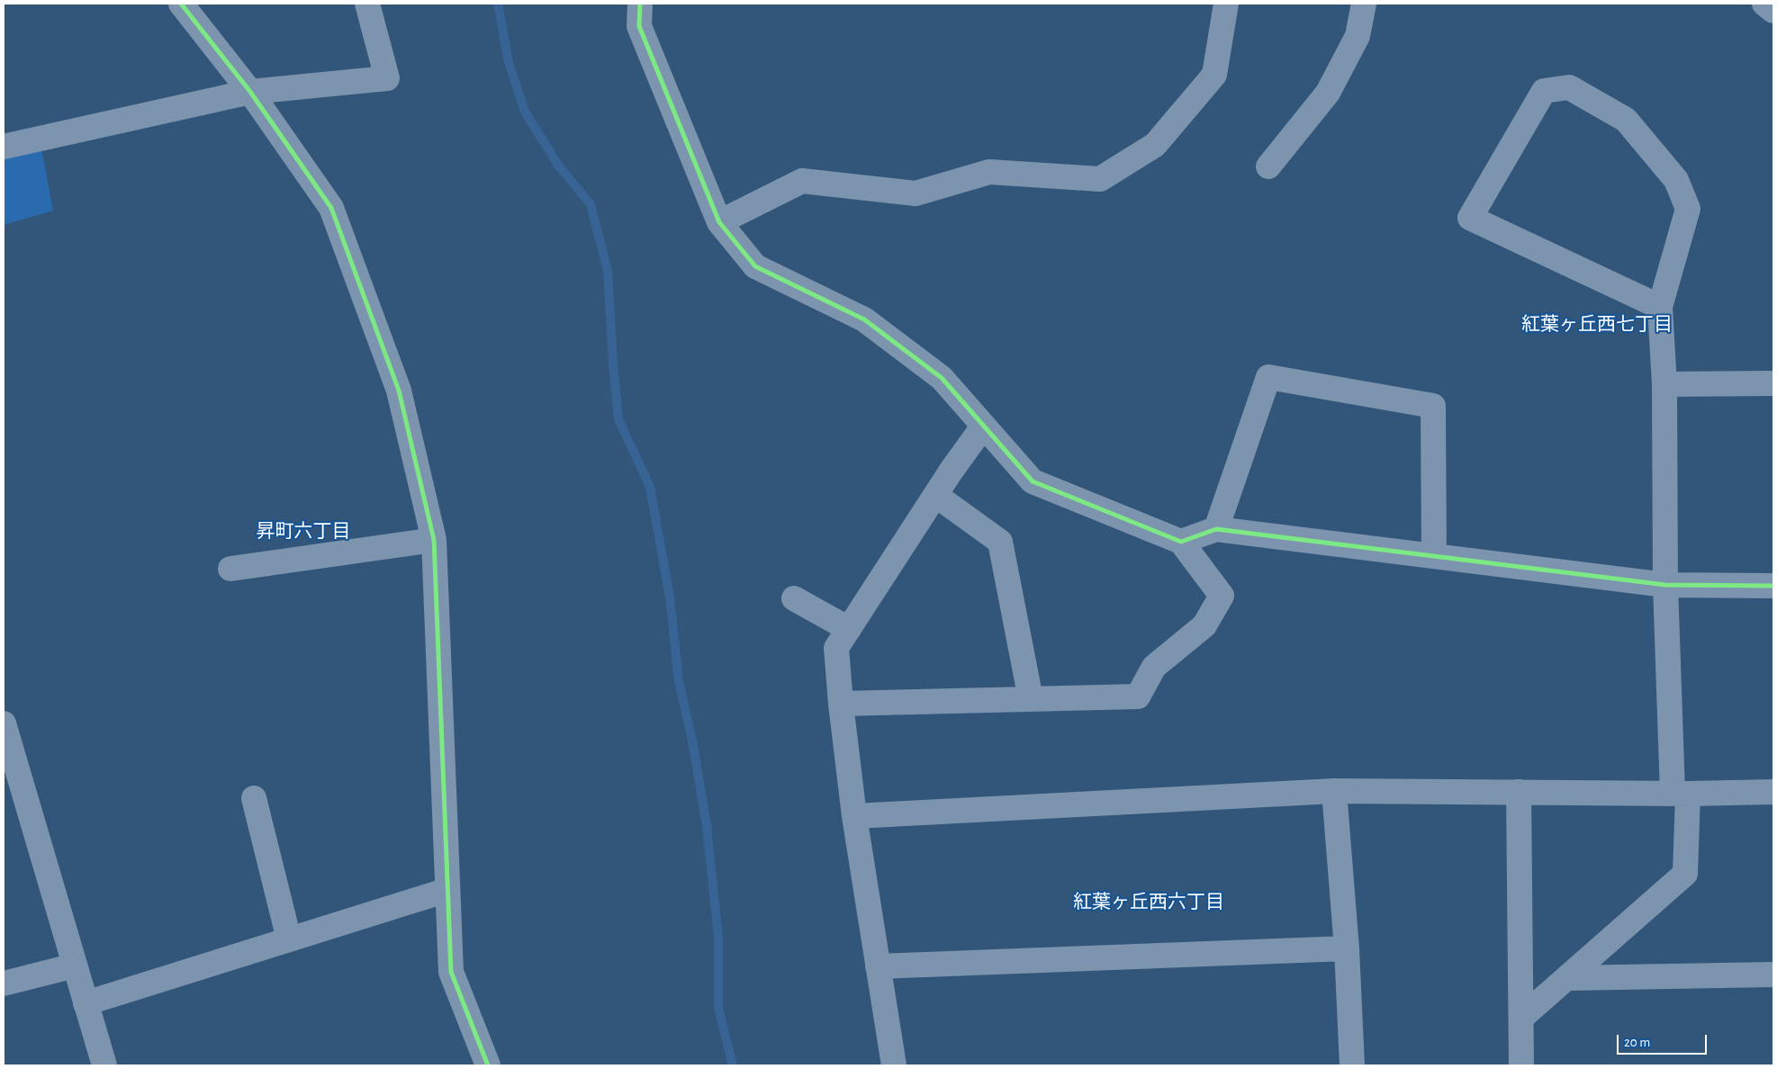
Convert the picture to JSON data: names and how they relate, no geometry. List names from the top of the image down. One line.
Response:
{"districts":["紅葉ヶ丘西七丁目","昇町六丁目","紅葉ヶ丘西六丁目"],"scale_bar":"20 m"}
